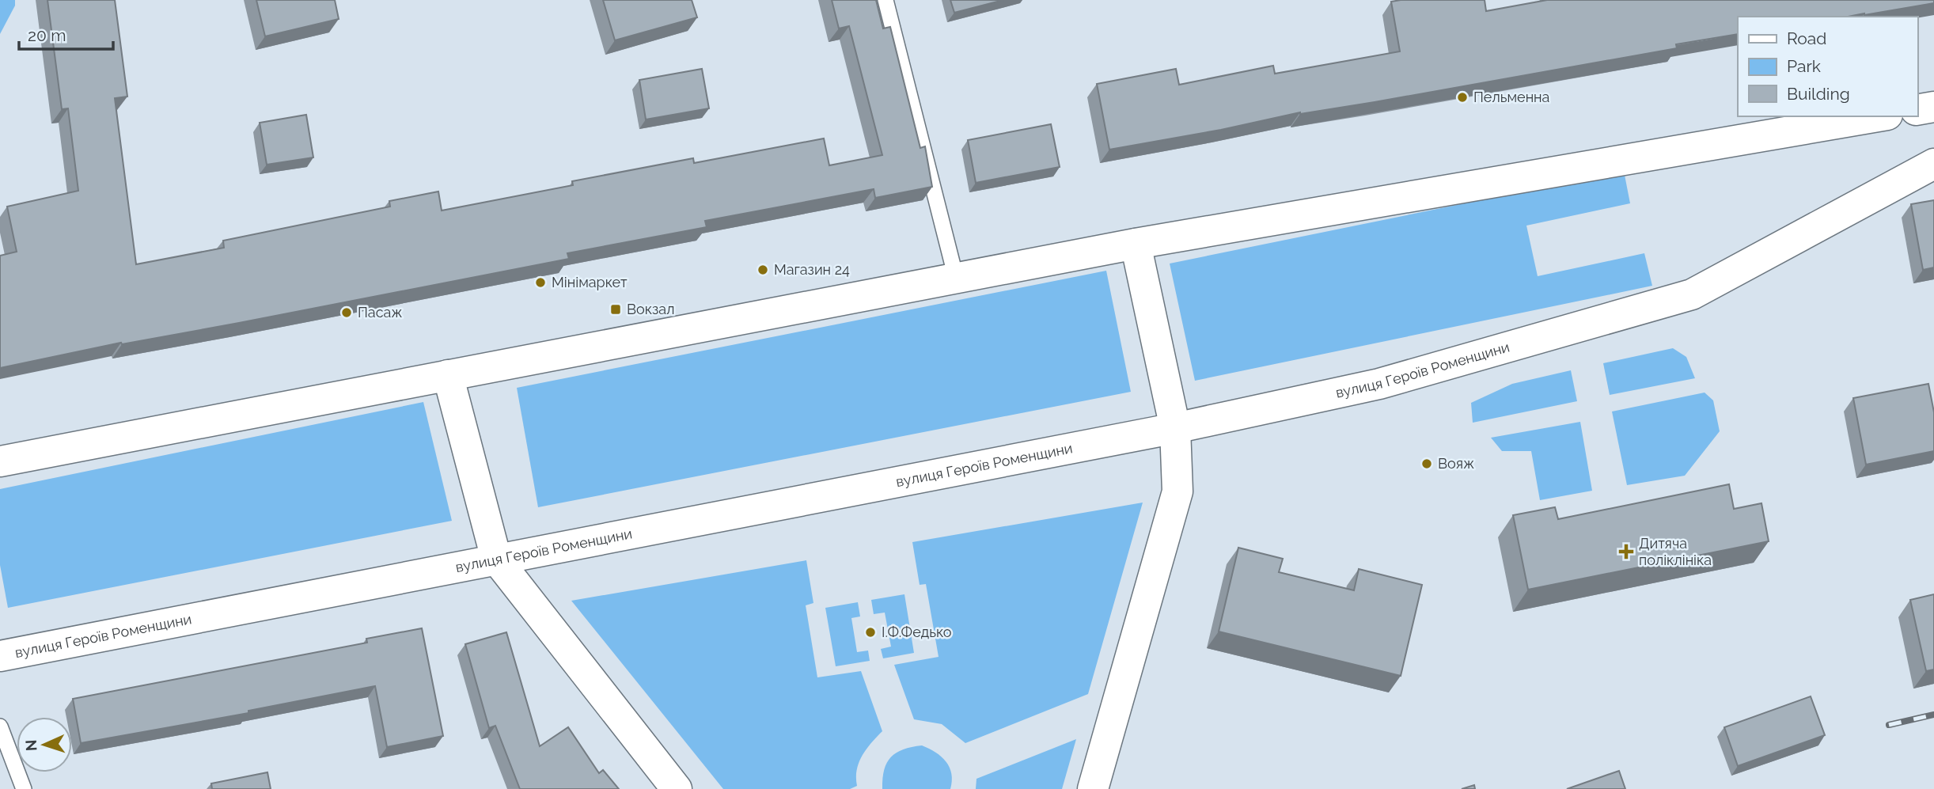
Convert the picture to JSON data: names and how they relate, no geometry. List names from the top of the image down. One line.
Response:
{"streets":{"street":["вулиця Героїв Роменщини"]},"places":{"other":["Пельменна","Магазин 24","Мінімаркет","Пасаж","Вояж","І.Ф.Федько"],"transit":["Вокзал"],"health":["Дитяча поліклініка"]},"legend":["Road","Park","Building"],"scale_bar":"20 m","north":"left"}
